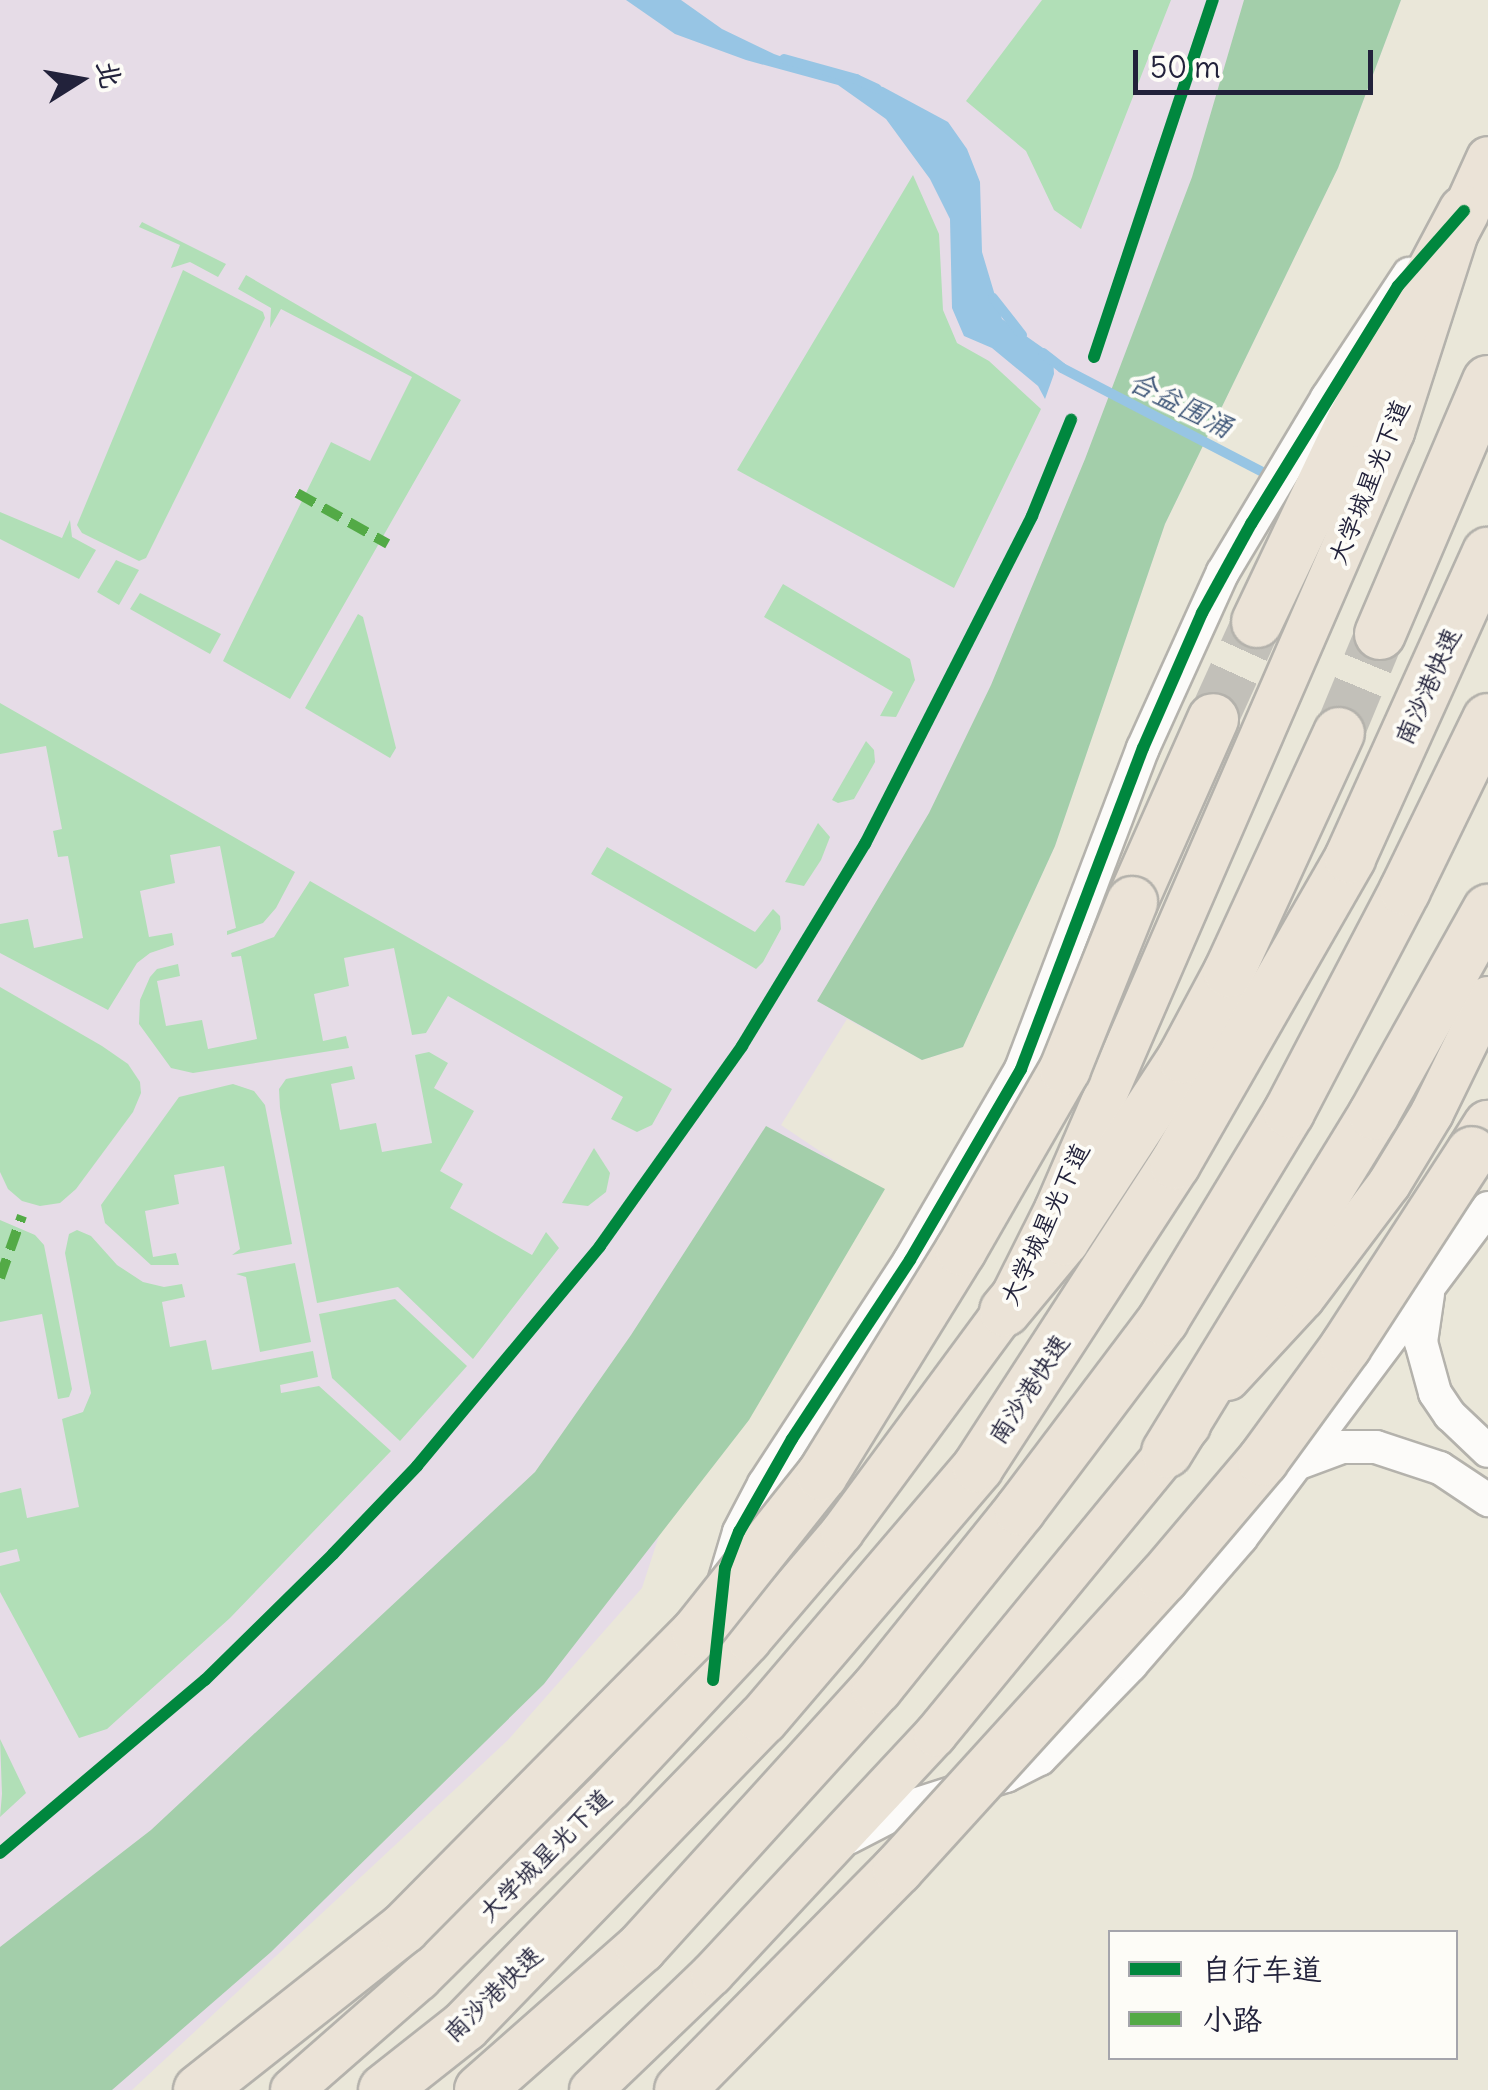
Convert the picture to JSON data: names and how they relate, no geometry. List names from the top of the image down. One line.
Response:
{"streets":{"highway":["南沙港快速"],"main road":["大学城星光下道"]},"water":["合益围涌"],"legend":["自行车道","小路"],"scale_bar":"50 m","north":"right"}
